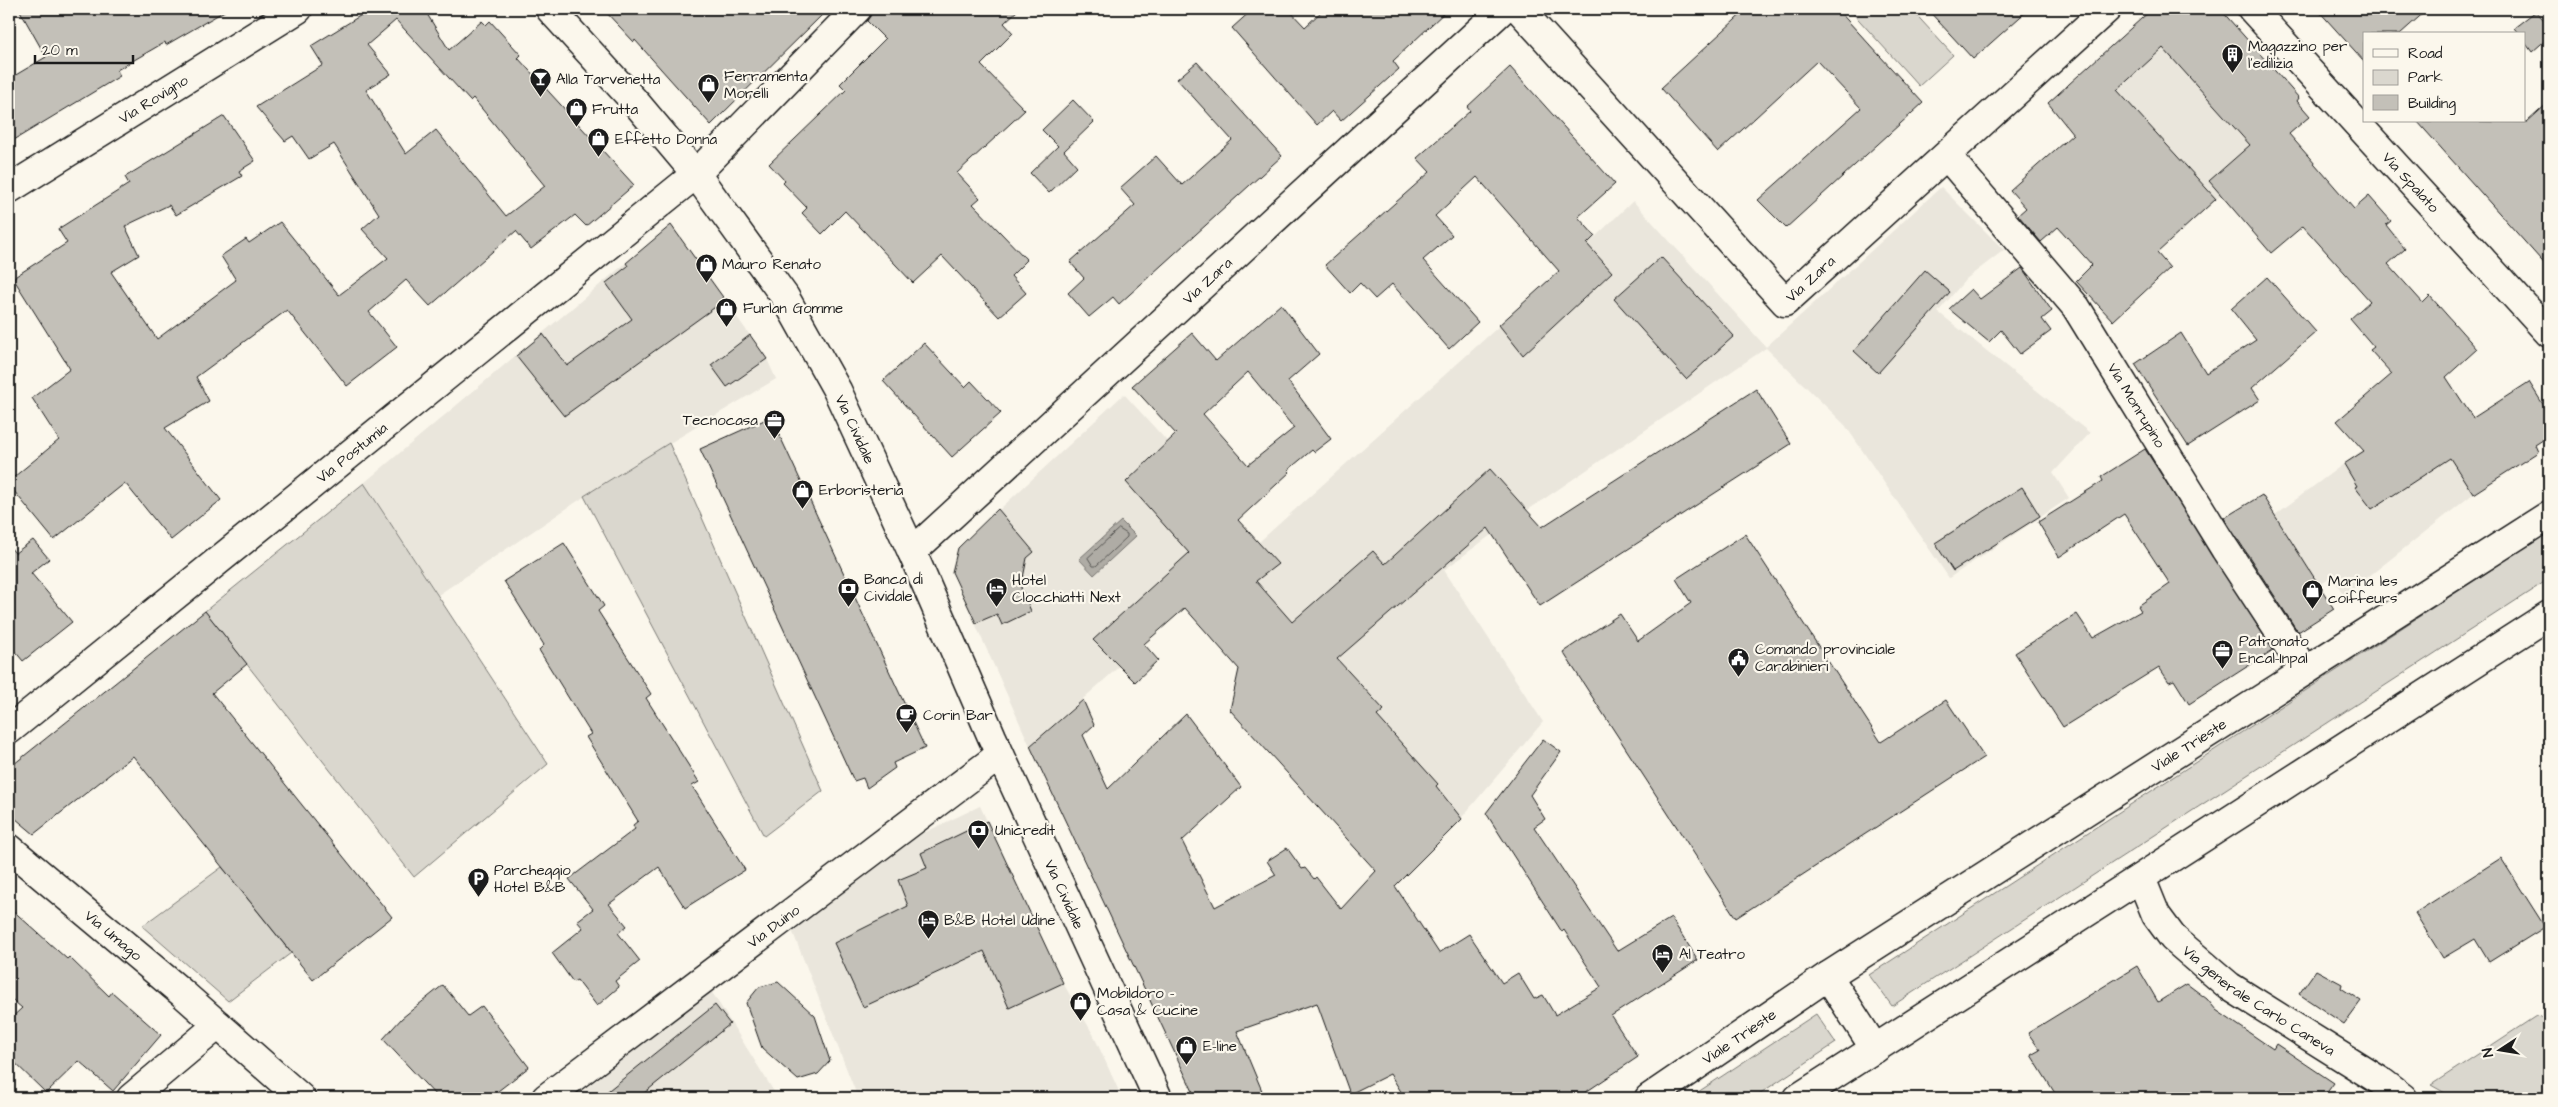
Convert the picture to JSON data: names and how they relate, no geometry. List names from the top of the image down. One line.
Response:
{"streets":{"street":["Via Rovigno","Via Spalato","Via Zara","Via Monrupino","Via Cividale","Via Postumia","Viale Trieste","Via Duino","Via Umago","Via generale Carlo Caneva"]},"crossings":[["Via Zara","Via Monrupino"],["Via Zara","Via Cividale"],["Via Monrupino","Viale Trieste"],["Via Cividale","Via Postumia"],["Via Cividale","Via Duino"]],"places":{"building":["Magazzino per l'edilizia"],"bar":["Alla Tarvenetta"],"shop":["Ferramenta Morelli","Frutta","Effetto Donna","Mauro Renato","Furlan Gomme","Erboristeria","Marina les coiffeurs","Mobildoro - Casa & Cucine","E-line"],"office":["Tecnocasa","Patronato Encal-Inpal"],"bank":["Banca di Cividale","Unicredit"],"hotel":["Hotel Clocchiatti Next","B&B Hotel Udine","Al Teatro"],"public building":["Comando provinciale Carabinieri"],"cafe":["Corin Bar"],"parking":["Parcheggio Hotel B&B"]},"legend":["Road","Park","Building"],"scale_bar":"20 m","north":"left"}
